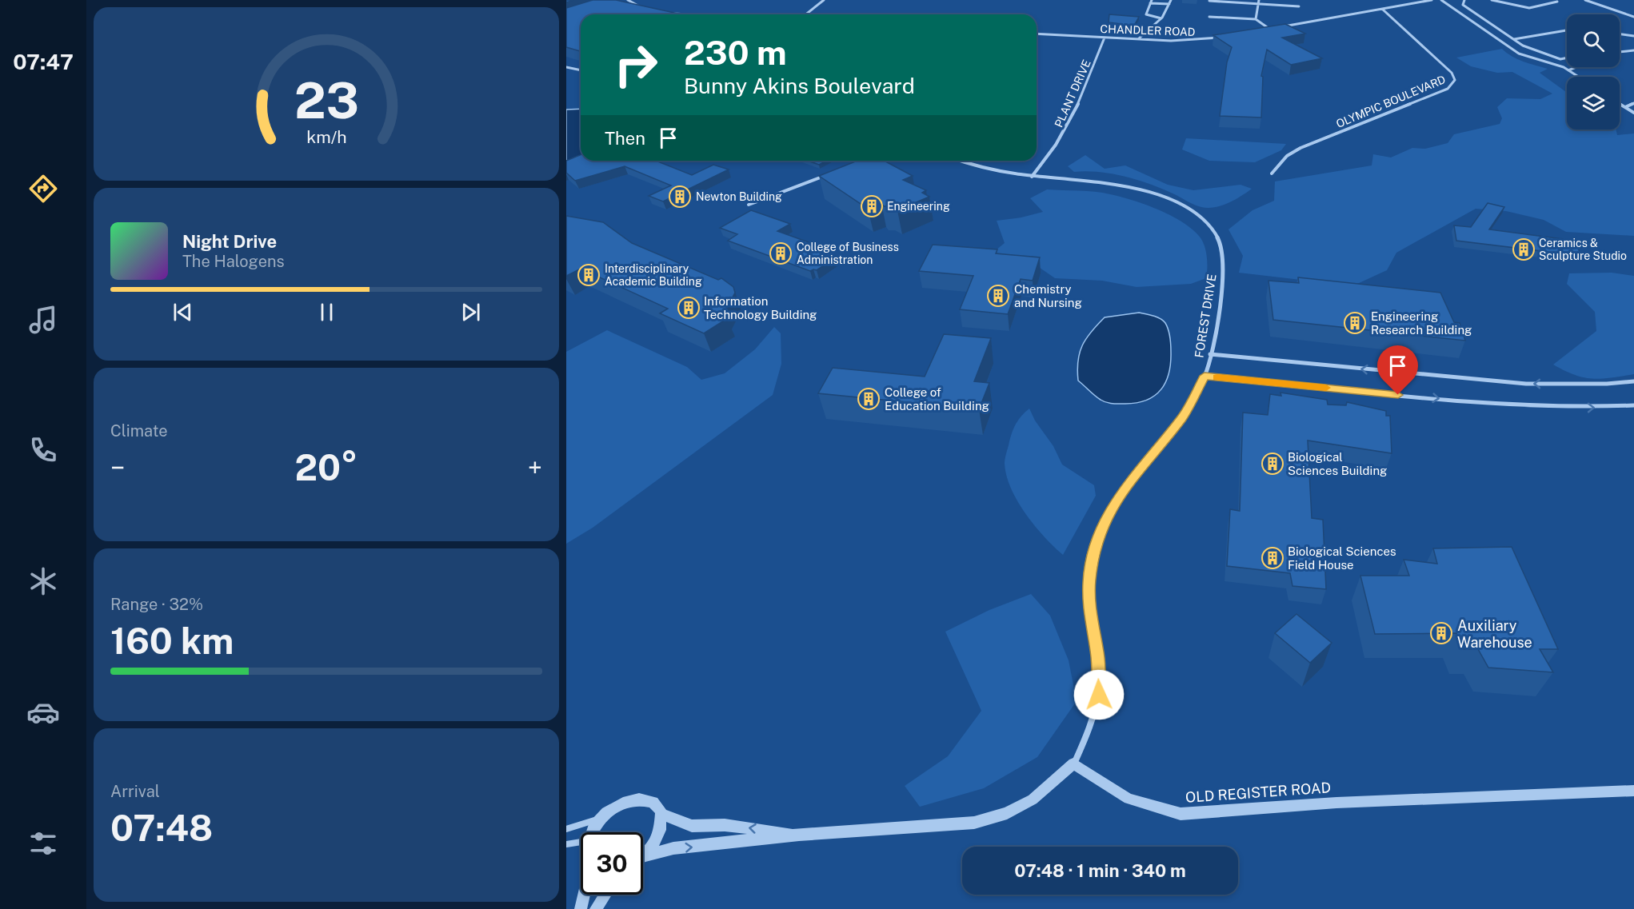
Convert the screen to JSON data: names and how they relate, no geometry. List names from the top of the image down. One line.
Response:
{"streets":{"street":["CHANDLER ROAD","PLANT DRIVE","OLYMPIC BOULEVARD","FOREST DRIVE","OLD REGISTER ROAD"]},"crossings":[["CHANDLER ROAD","PLANT DRIVE"],["PLANT DRIVE","FOREST DRIVE"],["FOREST DRIVE","OLD REGISTER ROAD"]],"places":{"building":["Newton Building","Engineering","Ceramics & Sculpture Studio","College of Business Administration","Interdisciplinary Academic Building","Chemistry and Nursing","Information Technology Building","Engineering Research Building","College of Education Building","Biological Sciences Building","Biological Sciences Field House","Auxiliary Warehouse"]},"page":{"tabs":"07:47","turn":["230 m","Bunny Akins Boulevard"],"then":"Then","song":["Night Drive","The Halogens"],"tile":["Climate",["Range · 32%","160 km"],["Arrival","07:48"]],"heat":["−","20°","+"],"limit":"30","trip":"07:48 · 1 min · 340 m","gauge":["23","km/h"]}}
